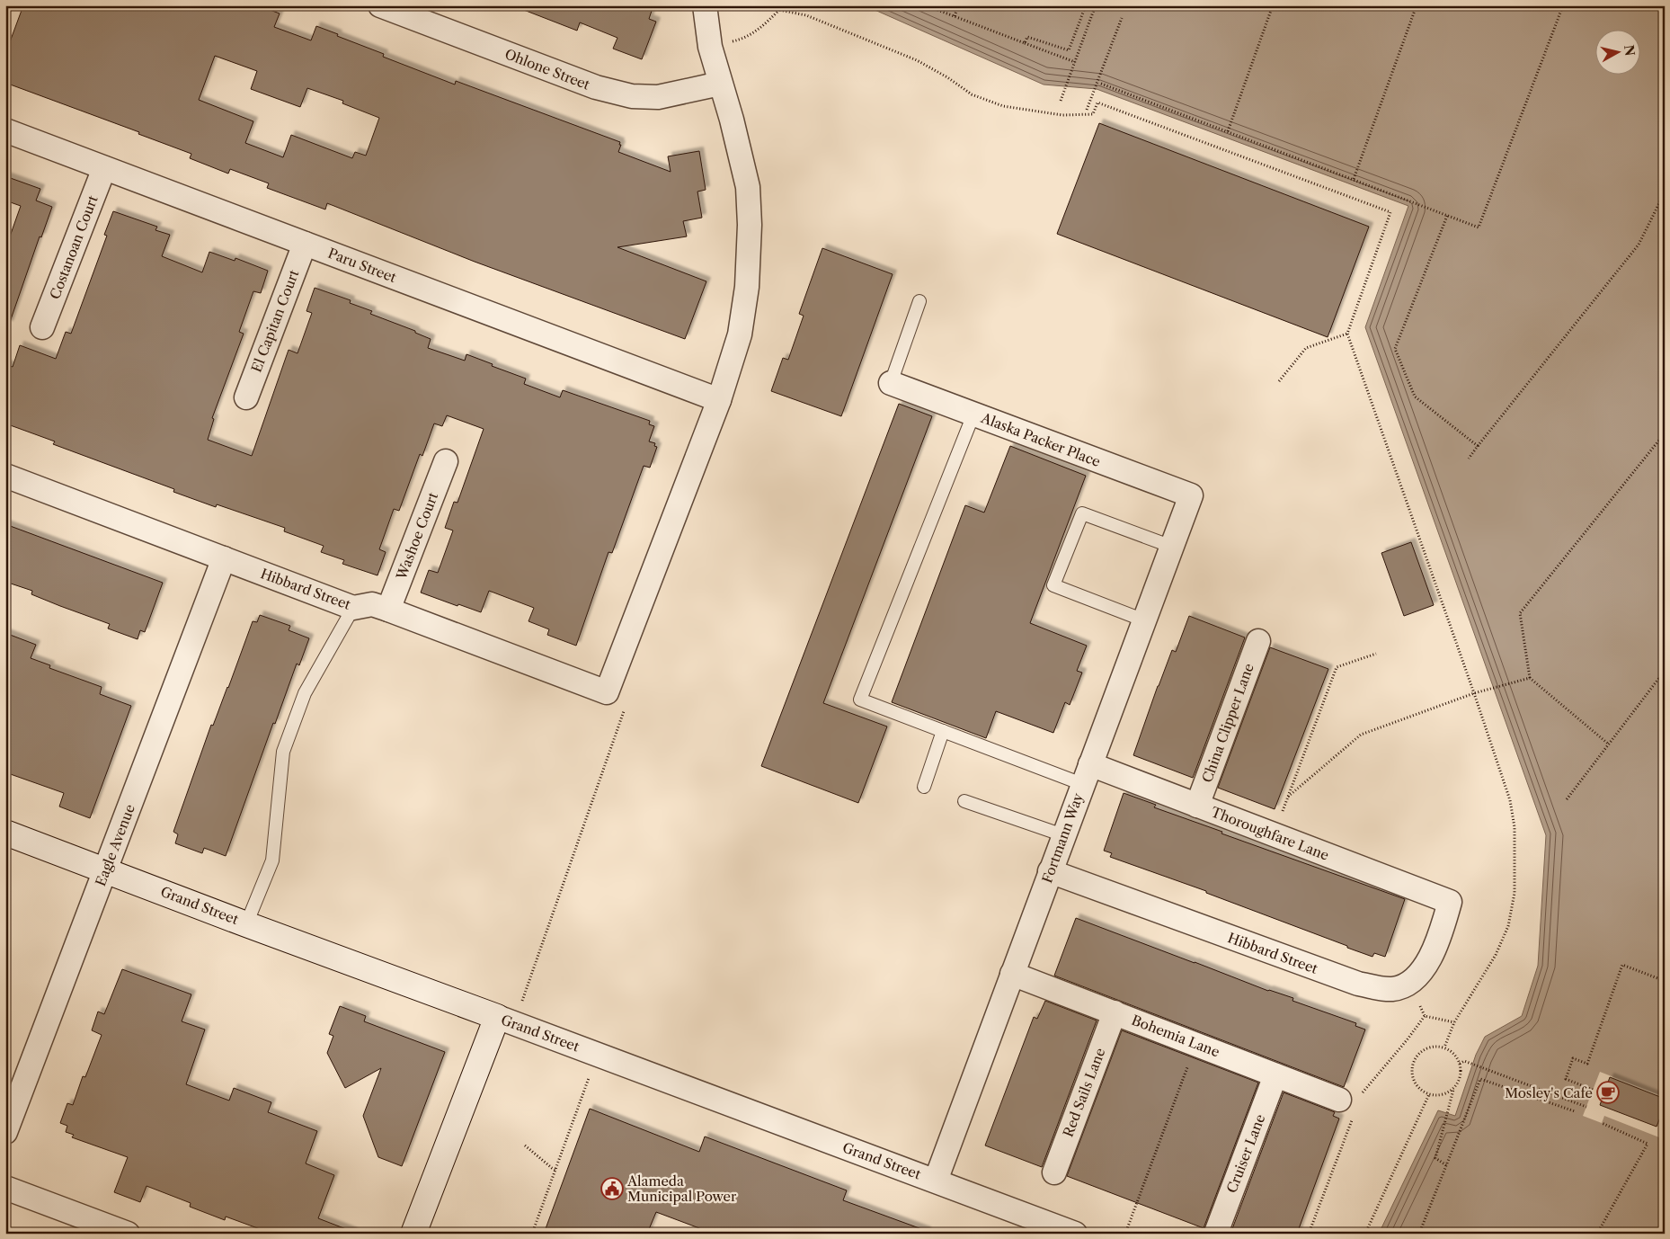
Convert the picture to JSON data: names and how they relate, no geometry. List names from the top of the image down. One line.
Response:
{"streets":{"street":["Ohlone Street","Costanoan Court","Paru Street","El Capitan Court","Alaska Packer Place","Washoe Court","Hibbard Street","China Clipper Lane","Thoroughfare Lane","Fortmann Way","Eagle Avenue","Grand Street","Bohemia Lane","Red Sails Lane","Cruiser Lane"]},"crossings":[["Costanoan Court","Paru Street"],["Paru Street","El Capitan Court"],["Paru Street","Hibbard Street"],["Alaska Packer Place","Fortmann Way"],["Washoe Court","Hibbard Street"],["Hibbard Street","Thoroughfare Lane"],["Hibbard Street","Fortmann Way"],["Hibbard Street","Eagle Avenue"],["China Clipper Lane","Thoroughfare Lane"],["Thoroughfare Lane","Fortmann Way"],["Fortmann Way","Grand Street"],["Fortmann Way","Bohemia Lane"],["Eagle Avenue","Grand Street"],["Bohemia Lane","Red Sails Lane"],["Bohemia Lane","Cruiser Lane"]],"places":{"cafe":["Mosley's Cafe"],"public building":["Alameda Municipal Power"]},"north":"right"}
